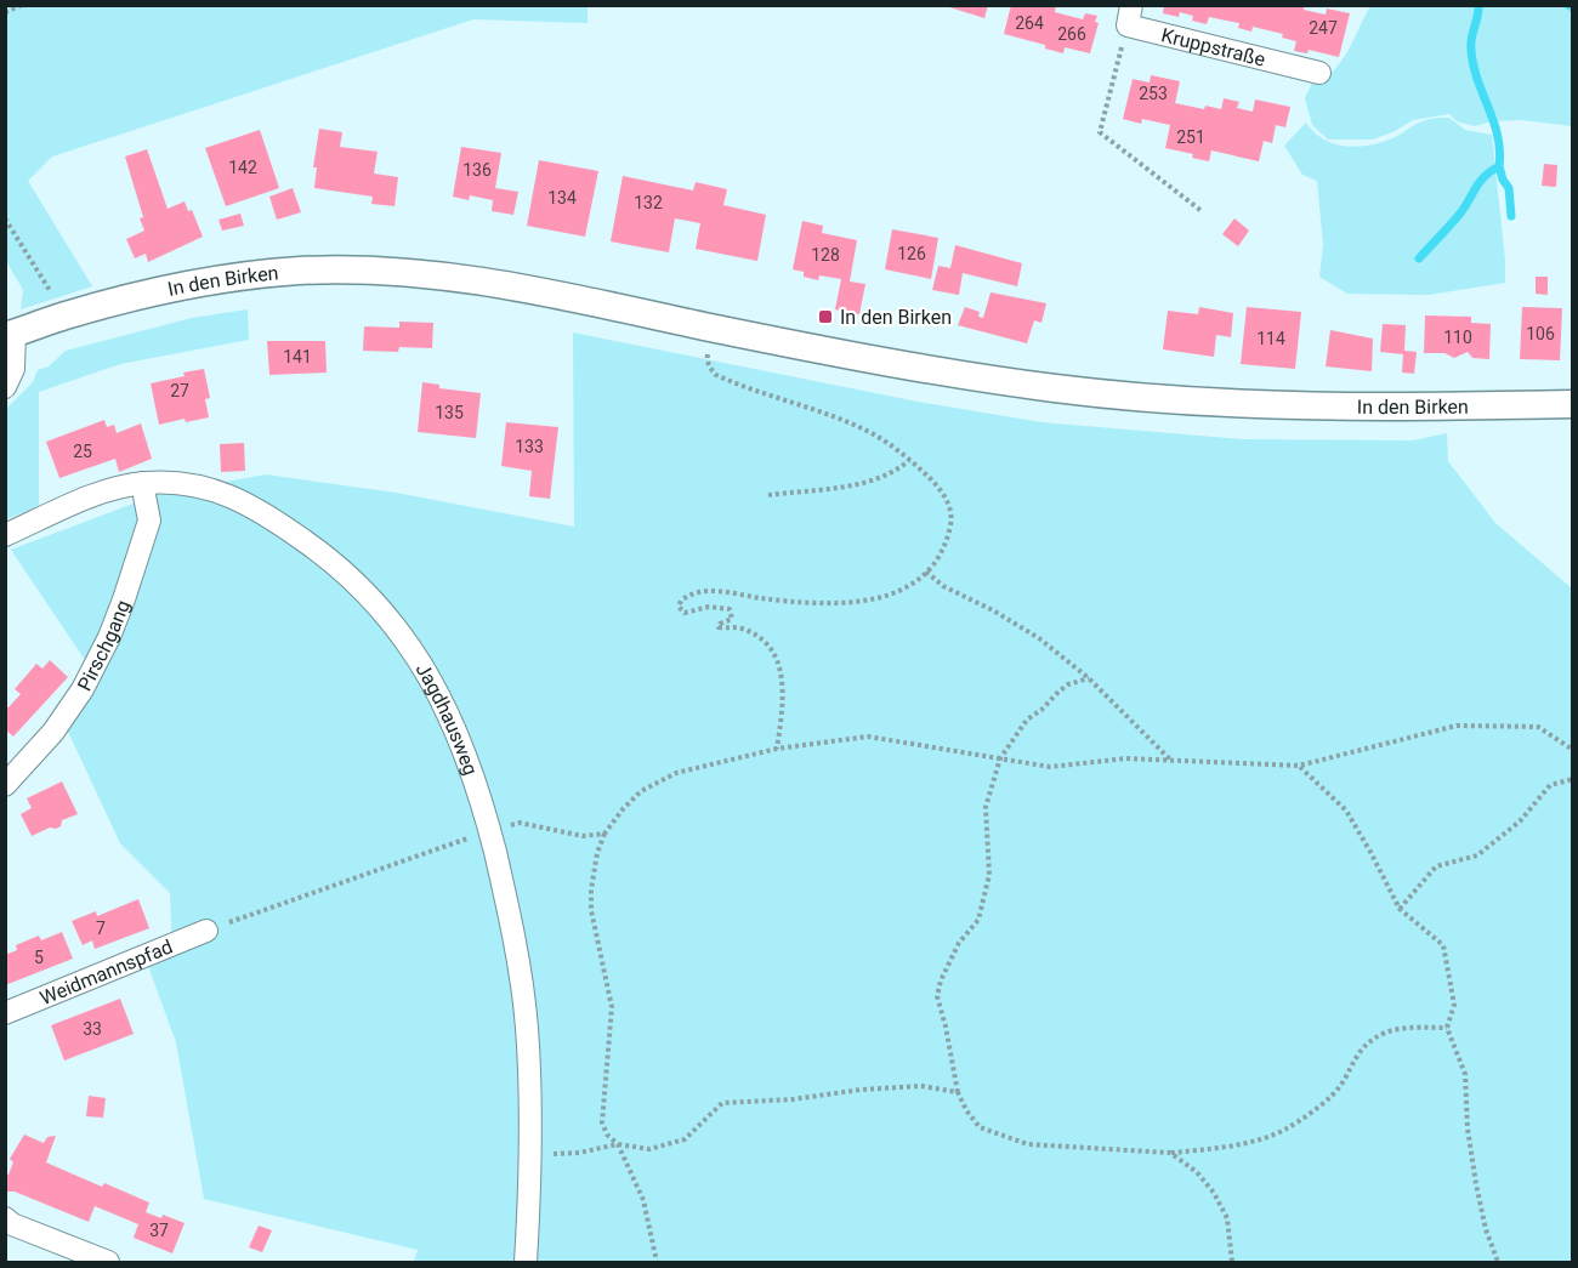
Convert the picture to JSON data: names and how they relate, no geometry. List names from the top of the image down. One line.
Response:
{"streets":{"street":["Kruppstraße","In den Birken","Pirschgang","Jagdhausweg","Weidmannspfad"]},"crossings":[["Pirschgang","Jagdhausweg"]],"places":{"transit":["In den Birken"]},"house_numbers":["264","247","266","253","251","142","136","134","132","126","128","106","110","114","141","27","135","133","25","7","5","33","37"]}
